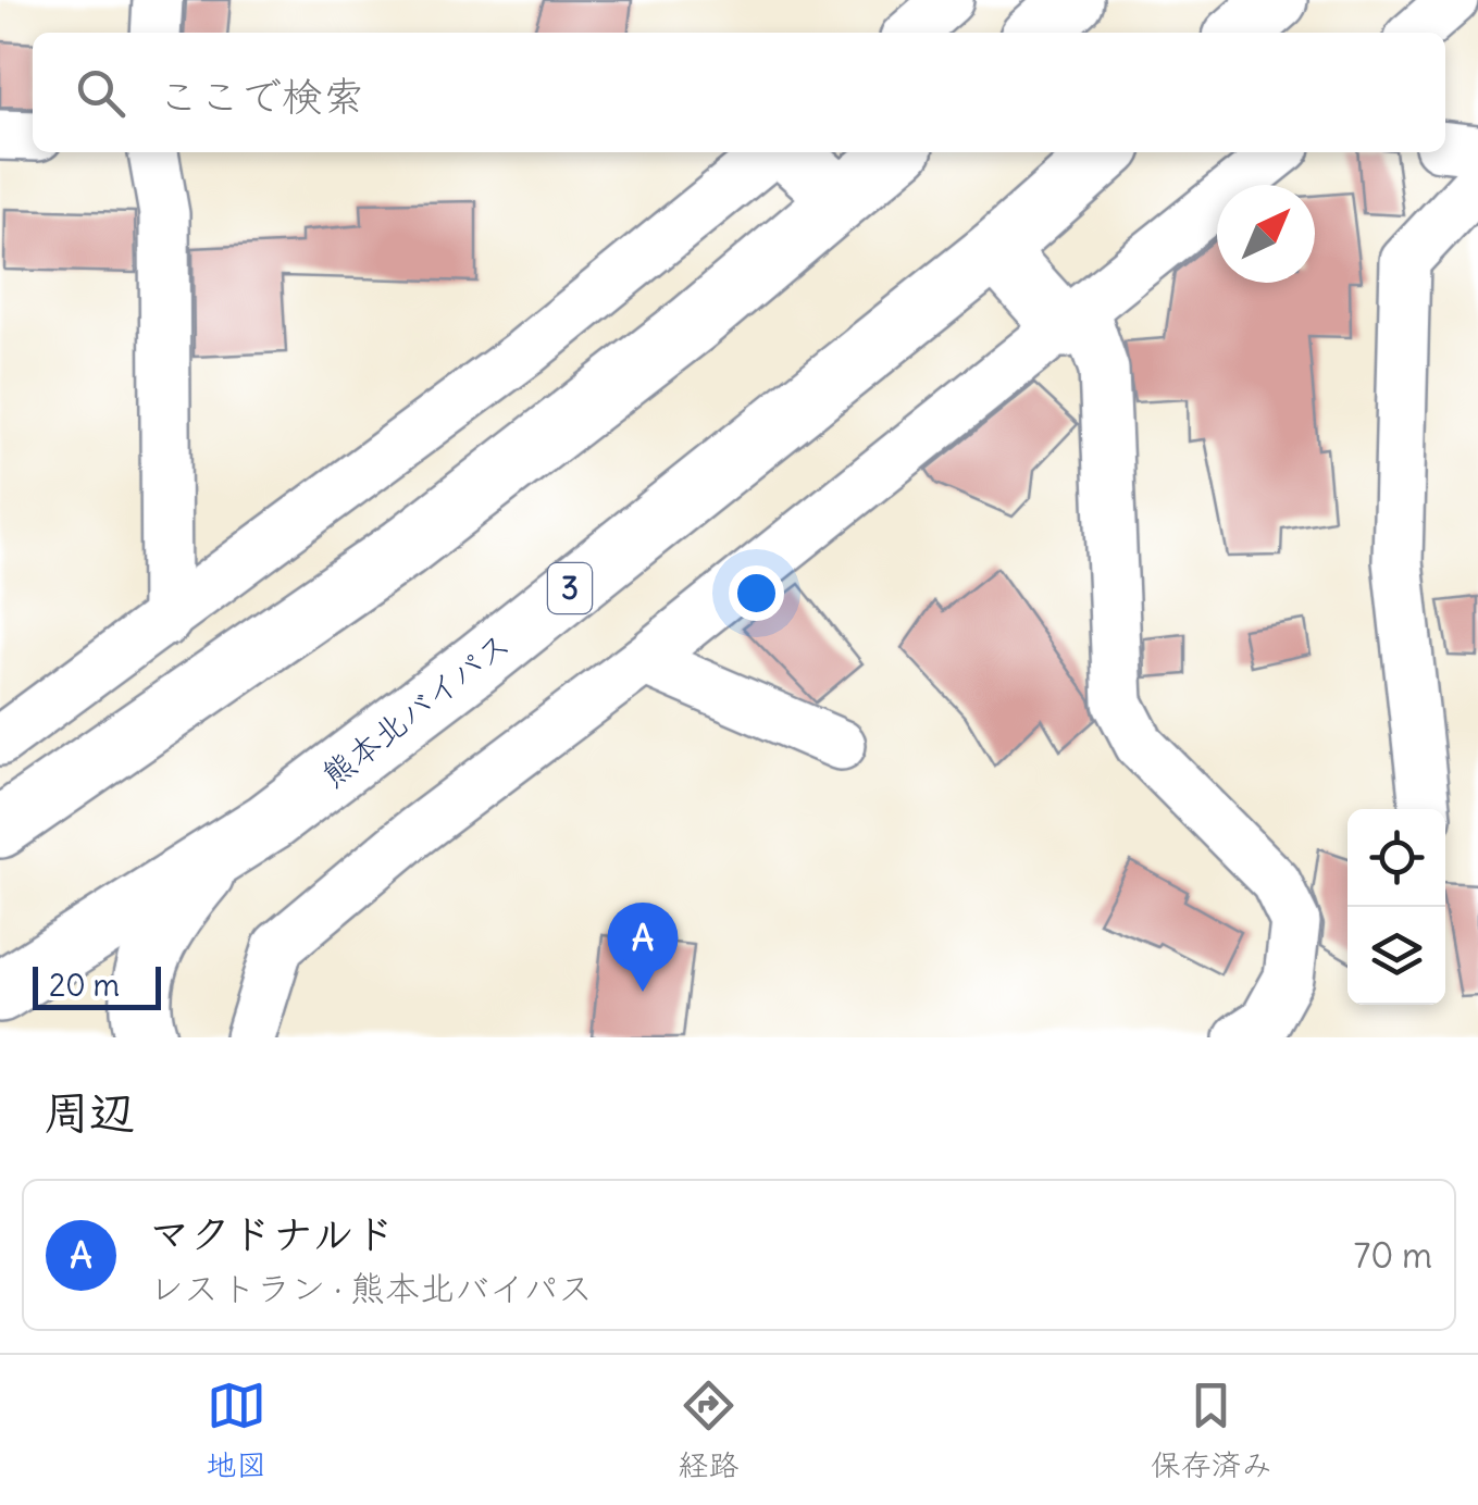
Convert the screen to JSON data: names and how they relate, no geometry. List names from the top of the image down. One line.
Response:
{"streets":{"highway":["3","熊本北バイパス"]},"scale_bar":"20 m","north":"top right","page":{"search":"ここで検索","pins":"A","scale":"20 m","heading":"周辺","list":[{"mark":"A","name":"マクドナルド","note":"レストラン · 熊本北バイパス","value":"70 m"}],"nav":["地図","経路","保存済み"]}}
